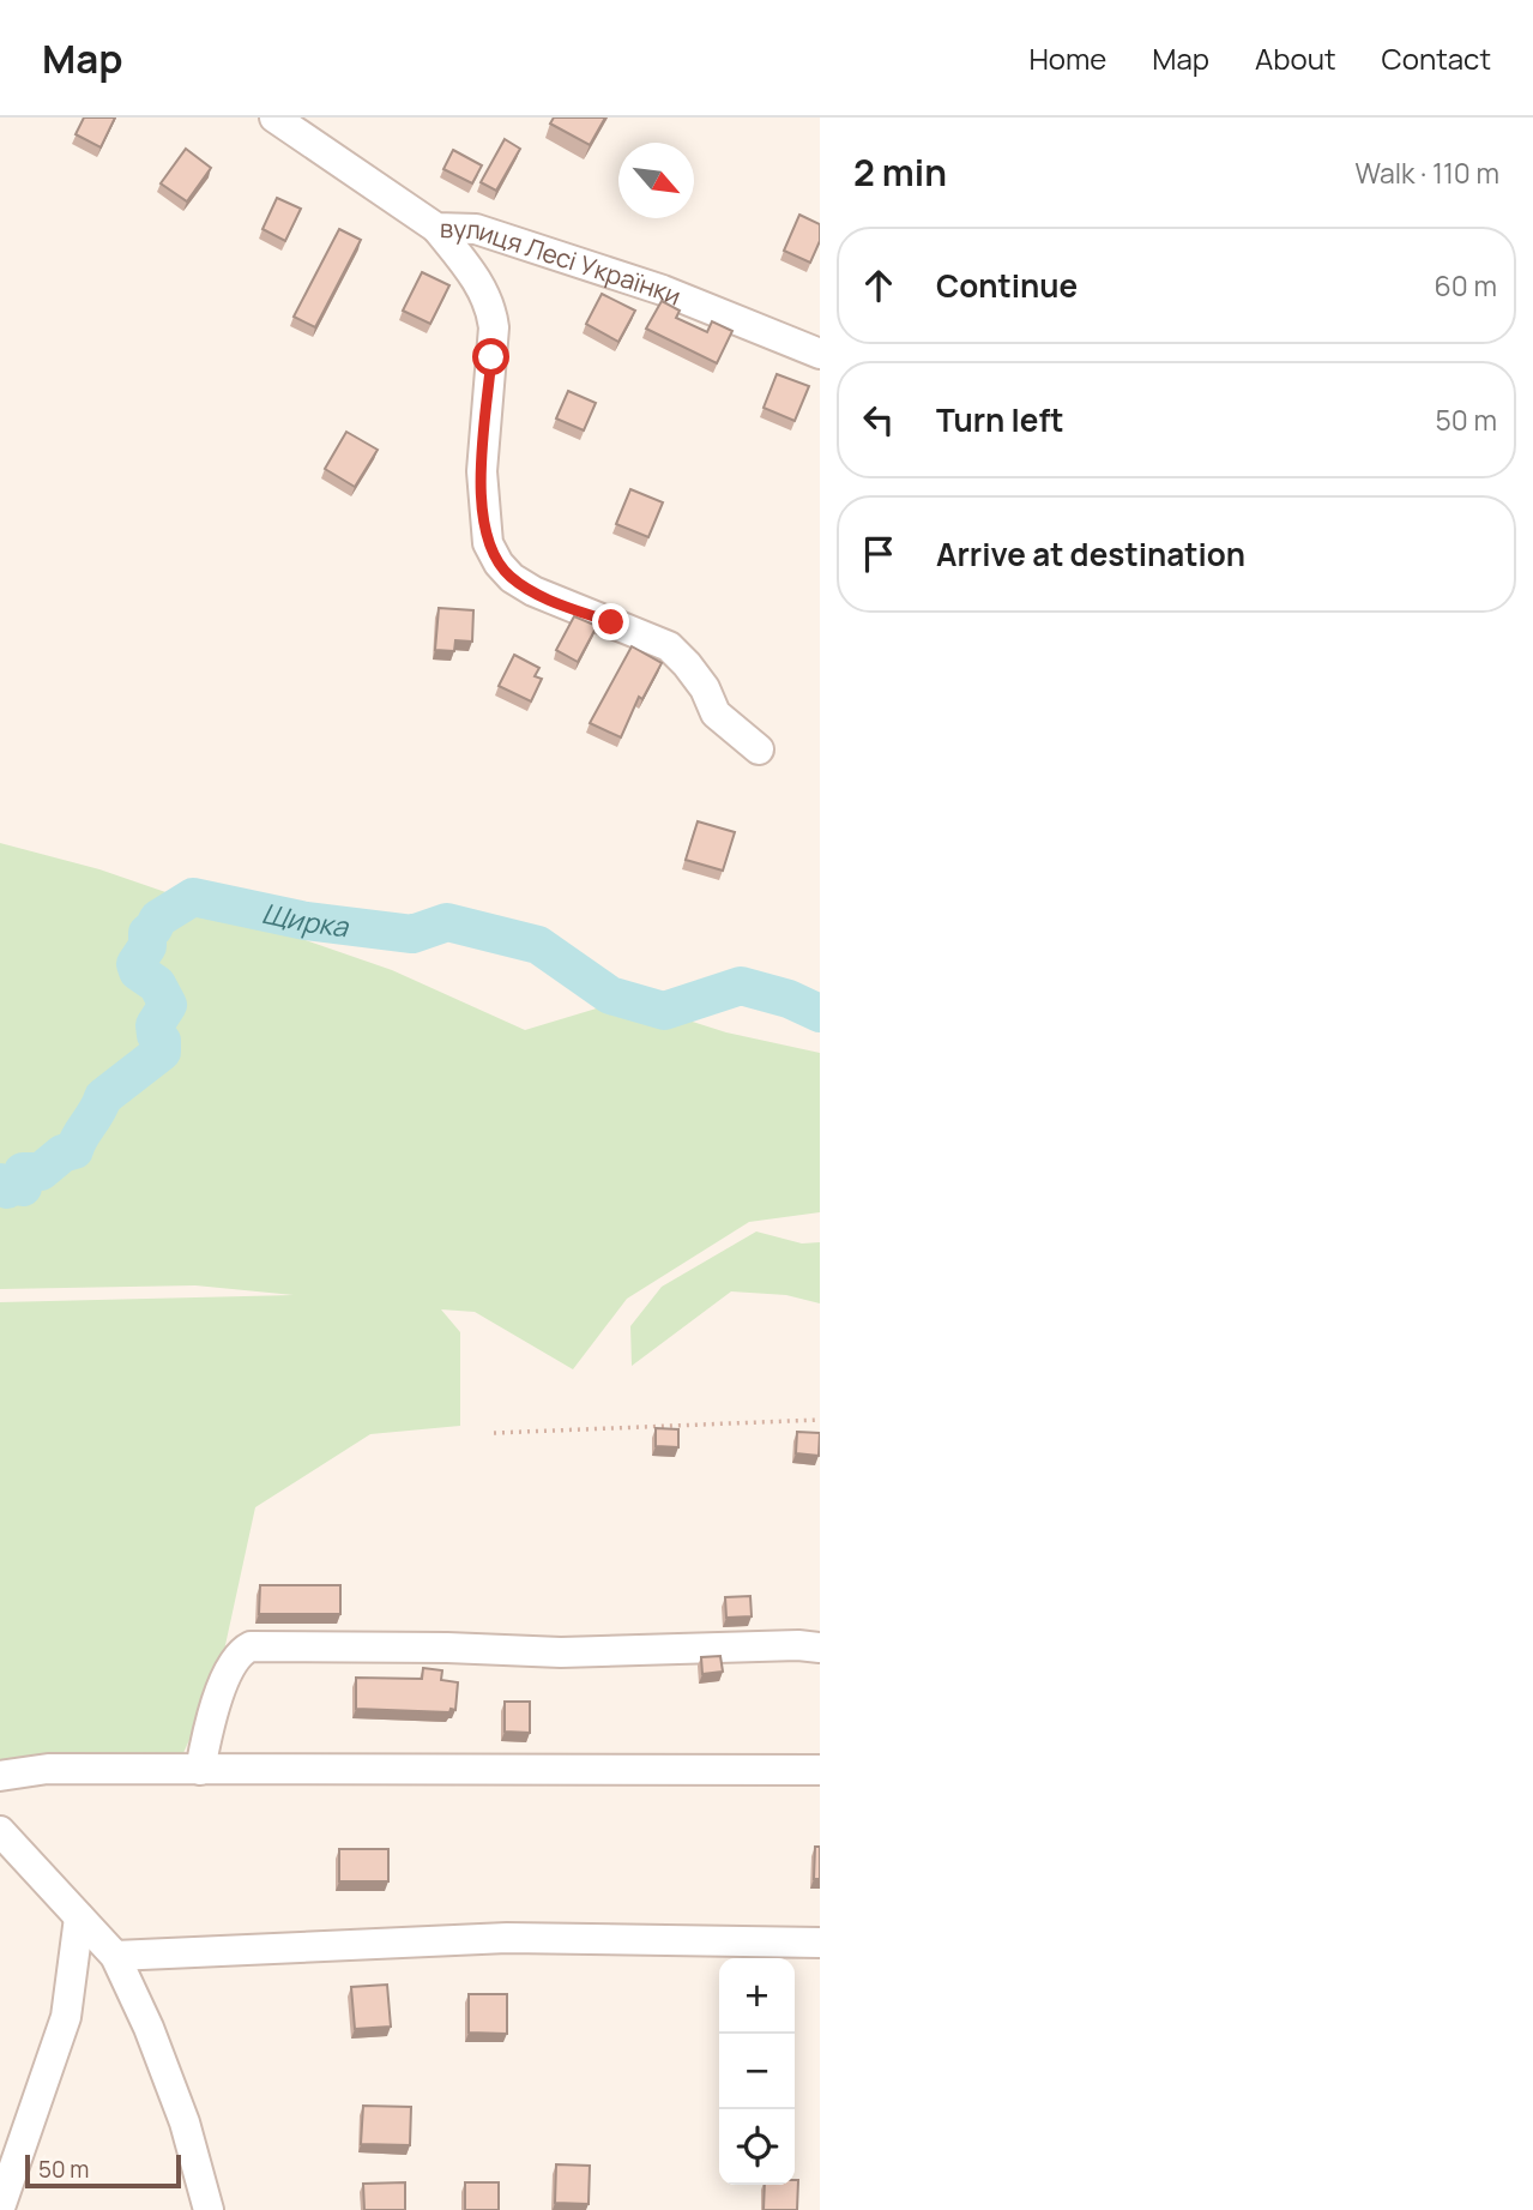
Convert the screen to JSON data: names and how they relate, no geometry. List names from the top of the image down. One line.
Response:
{"streets":{"street":["вулиця Лесі Українки"]},"water":["Щирка"],"scale_bar":"50 m","north":"bottom right","page":{"header":"Map","nav":["Home","Map","About","Contact"],"heading":["2 min","Walk · 110 m"],"list":[["Continue","60 m"],["Turn left","50 m"],"Arrive at destination"],"map_buttons":["+","−"],"scale":"50 m"}}
